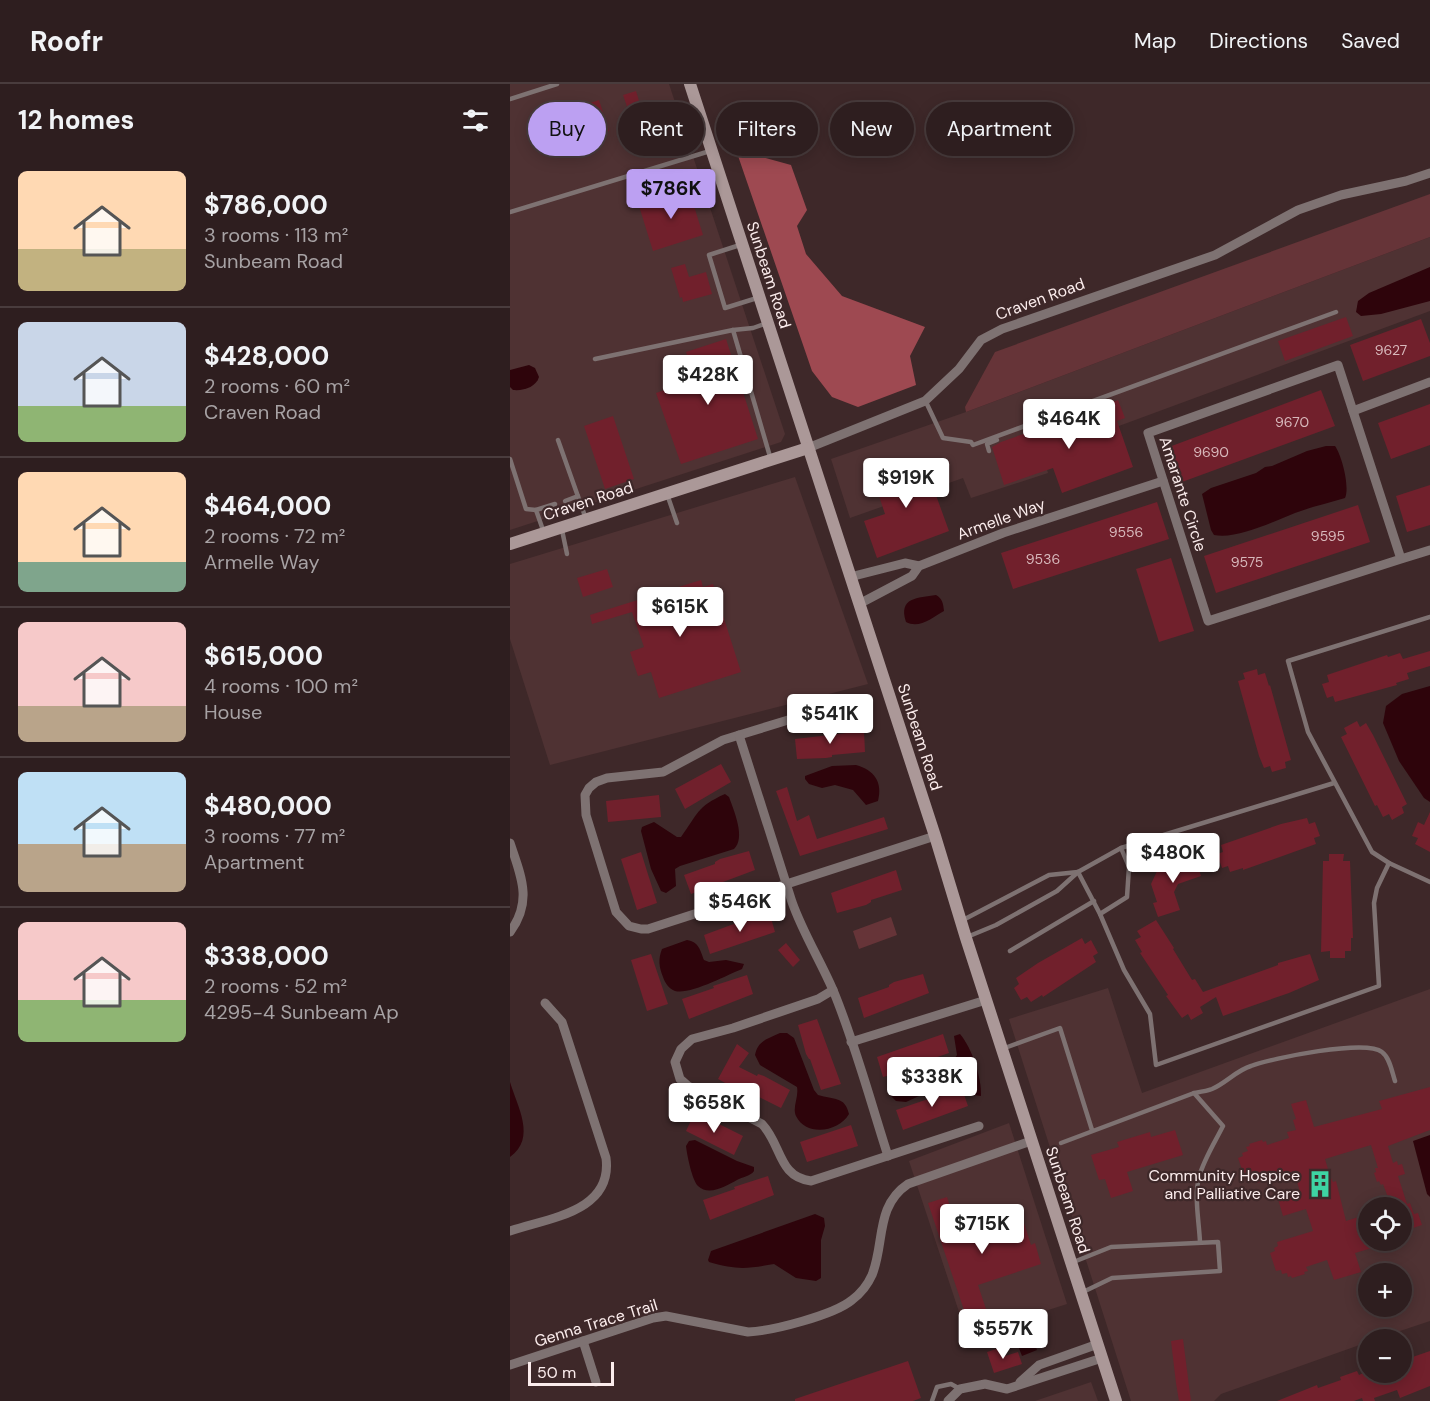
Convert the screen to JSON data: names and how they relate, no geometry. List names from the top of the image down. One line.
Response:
{"streets":{"street":["Sunbeam Road","Craven Road","Amarante Circle","Armelle Way","Genna Trace Trail"]},"crossings":[["Sunbeam Road","Craven Road"],["Sunbeam Road","Armelle Way"],["Sunbeam Road","Genna Trace Trail"],["Amarante Circle","Armelle Way"]],"places":{"building":["Community Hospice and Palliative Care"]},"house_numbers":["9627","9670","9690","9556","9595","9536","9575"],"scale_bar":"50 m","page":{"header":"Roofr","nav":["Map","Directions","Saved"],"heading":"12 homes","chip":["Buy","Rent","Filters","New","Apartment"],"list":[{"name":"$786,000","note":"3 rooms · 113 m² · Sunbeam Road"},{"name":"$428,000","note":"2 rooms · 60 m² · Craven Road"},{"name":"$464,000","note":"2 rooms · 72 m² · Armelle Way"},{"name":"$615,000","note":"4 rooms · 100 m² · House"},{"name":"$480,000","note":"3 rooms · 77 m² · Apartment"},{"name":"$338,000","note":"2 rooms · 52 m² · 4295-4 Sunbeam Ap"}],"price":["$786K","$428K","$464K","$919K","$615K","$541K","$480K","$546K","$338K","$658K","$715K","$557K"],"map_buttons":["+","−"],"scale":"50 m"}}
